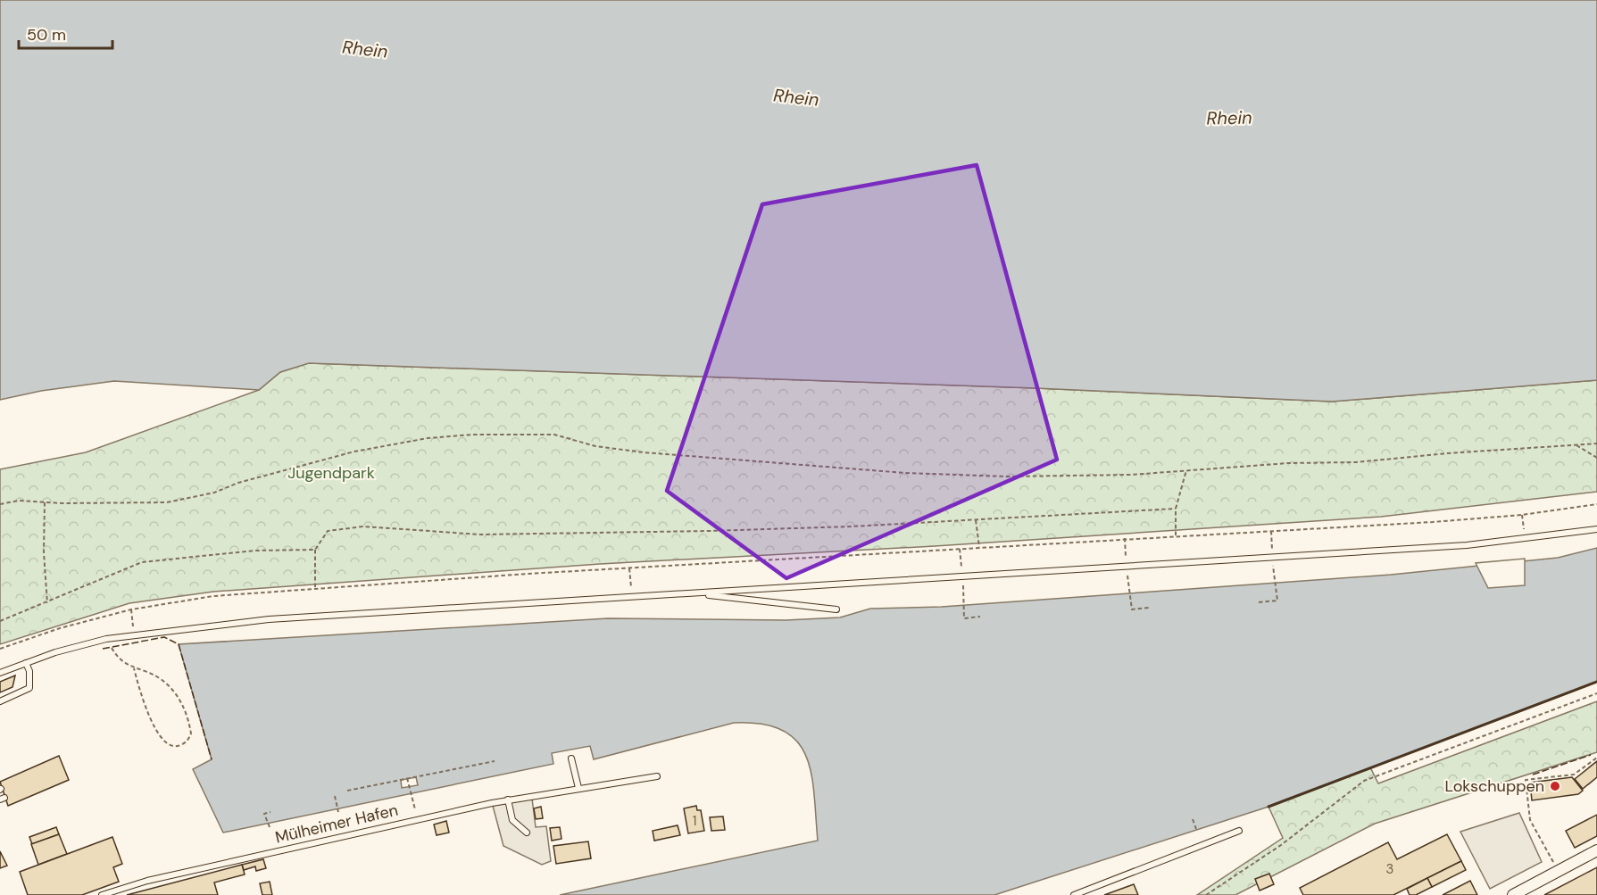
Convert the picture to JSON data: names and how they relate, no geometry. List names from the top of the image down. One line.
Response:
{"streets":{"lane":["Mülheimer Hafen"]},"water":["Rhein"],"parks":["Jugendpark"],"places":["Lokschuppen"],"house_numbers":["1","3"],"scale_bar":"50 m"}
